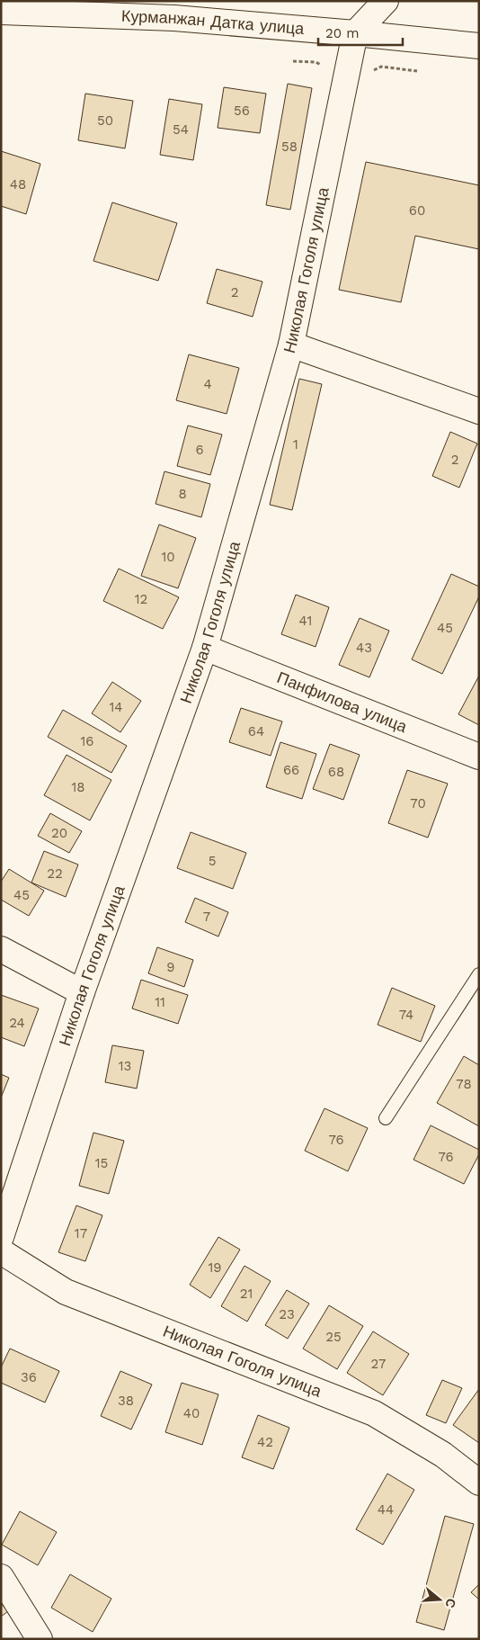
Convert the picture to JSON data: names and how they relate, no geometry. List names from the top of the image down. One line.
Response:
{"streets":{"street":["Курманжан Датка улица","Николая Гоголя улица","Панфилова улица"]},"crossings":[["Курманжан Датка улица","Николая Гоголя улица"],["Николая Гоголя улица","Панфилова улица"]],"house_numbers":["56","50","54","58","48","60","2","4","1","6","2","8","10","12","41","45","43","14","64","16","66","68","18","70","20","5","22","45","7","9","11","74","24","13","78","76","76","15","17","19","21","23","25","27","36","38","40","42","44"],"scale_bar":"20 m","north":"right"}
